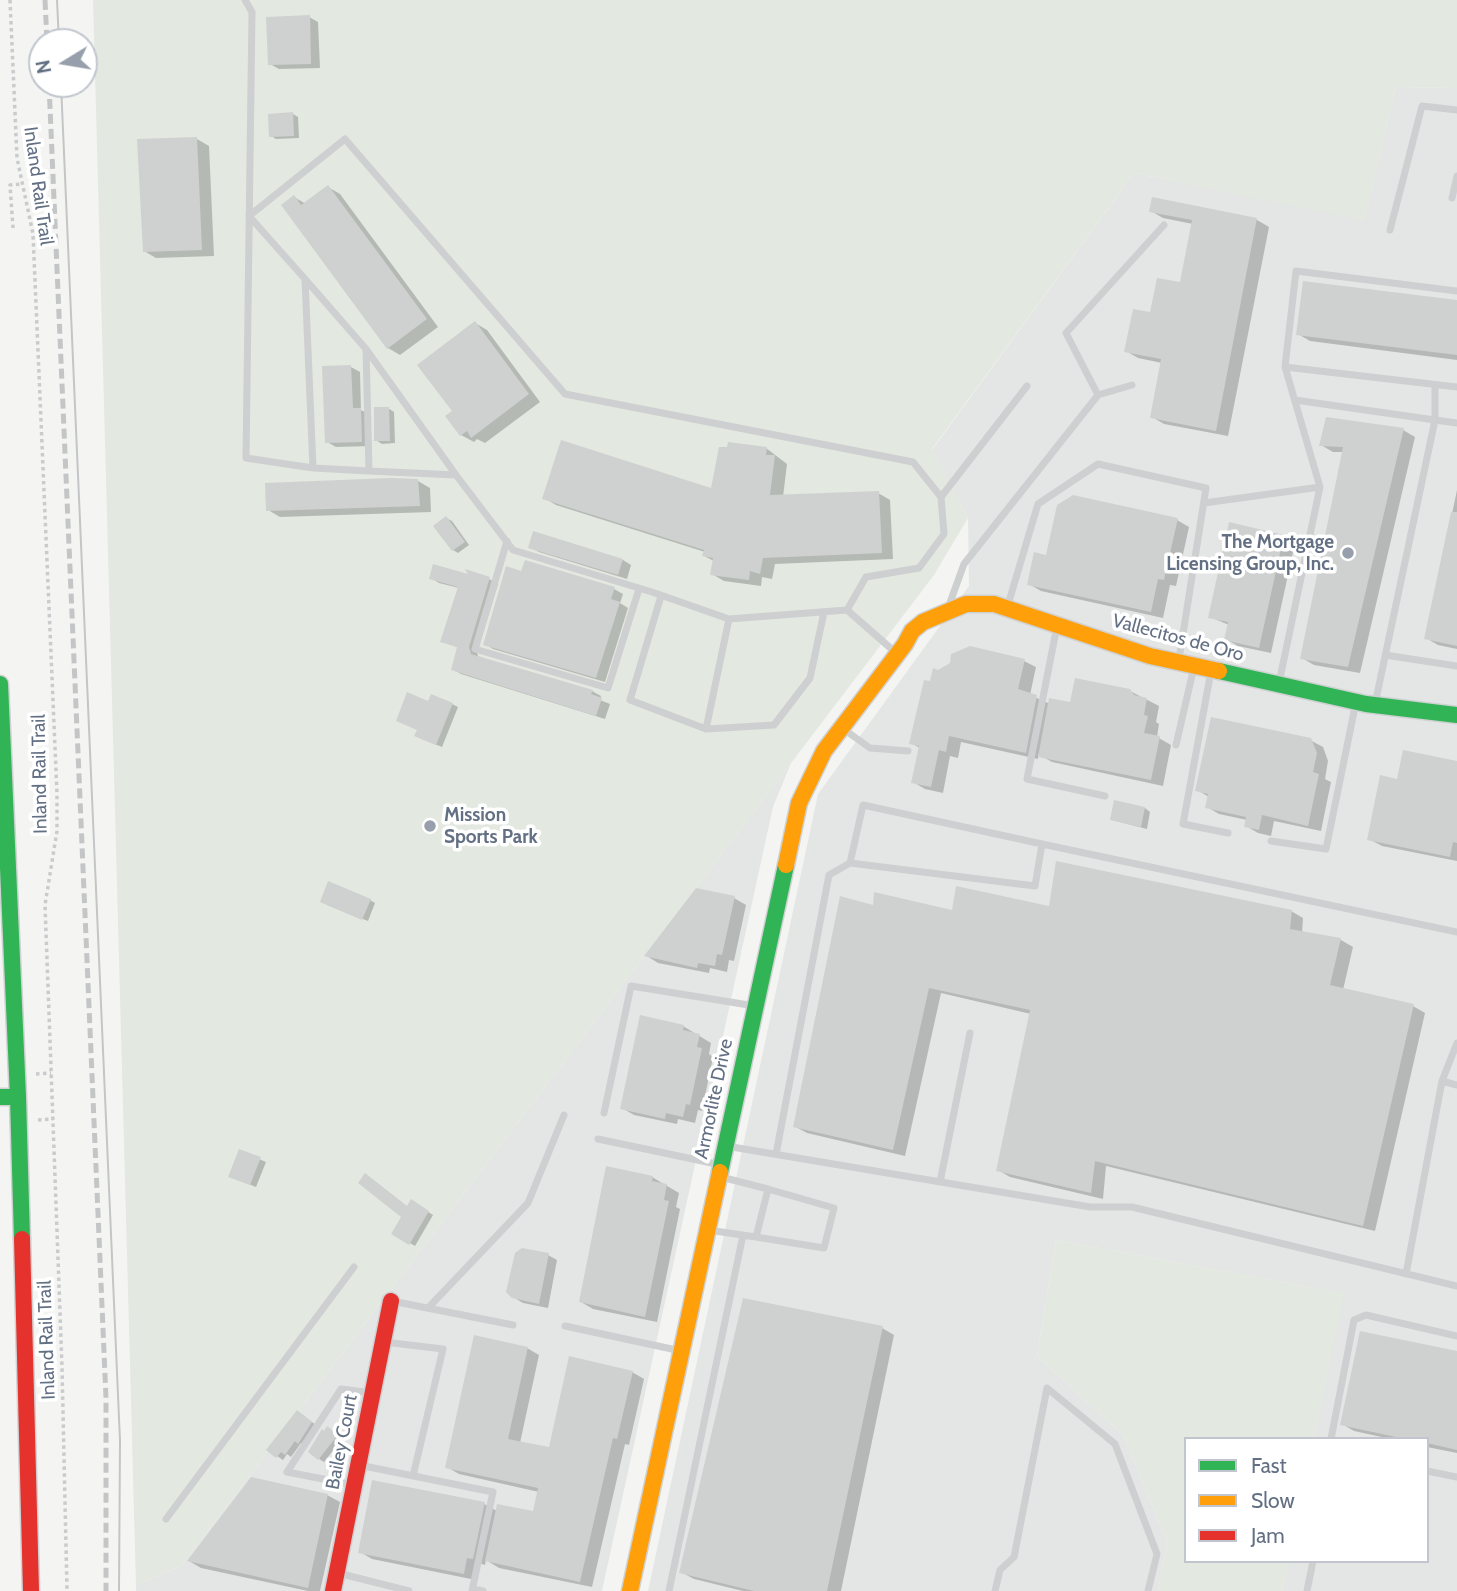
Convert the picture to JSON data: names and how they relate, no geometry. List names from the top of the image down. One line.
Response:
{"streets":{"street":["Vallecitos de Oro","Armorlite Drive","Bailey Court"],"path":["Inland Rail Trail"]},"crossings":[["Vallecitos de Oro","Armorlite Drive"]],"places":["The Mortgage Licensing Group, Inc.","Mission Sports Park"],"legend":["Fast","Slow","Jam"],"north":"left"}
